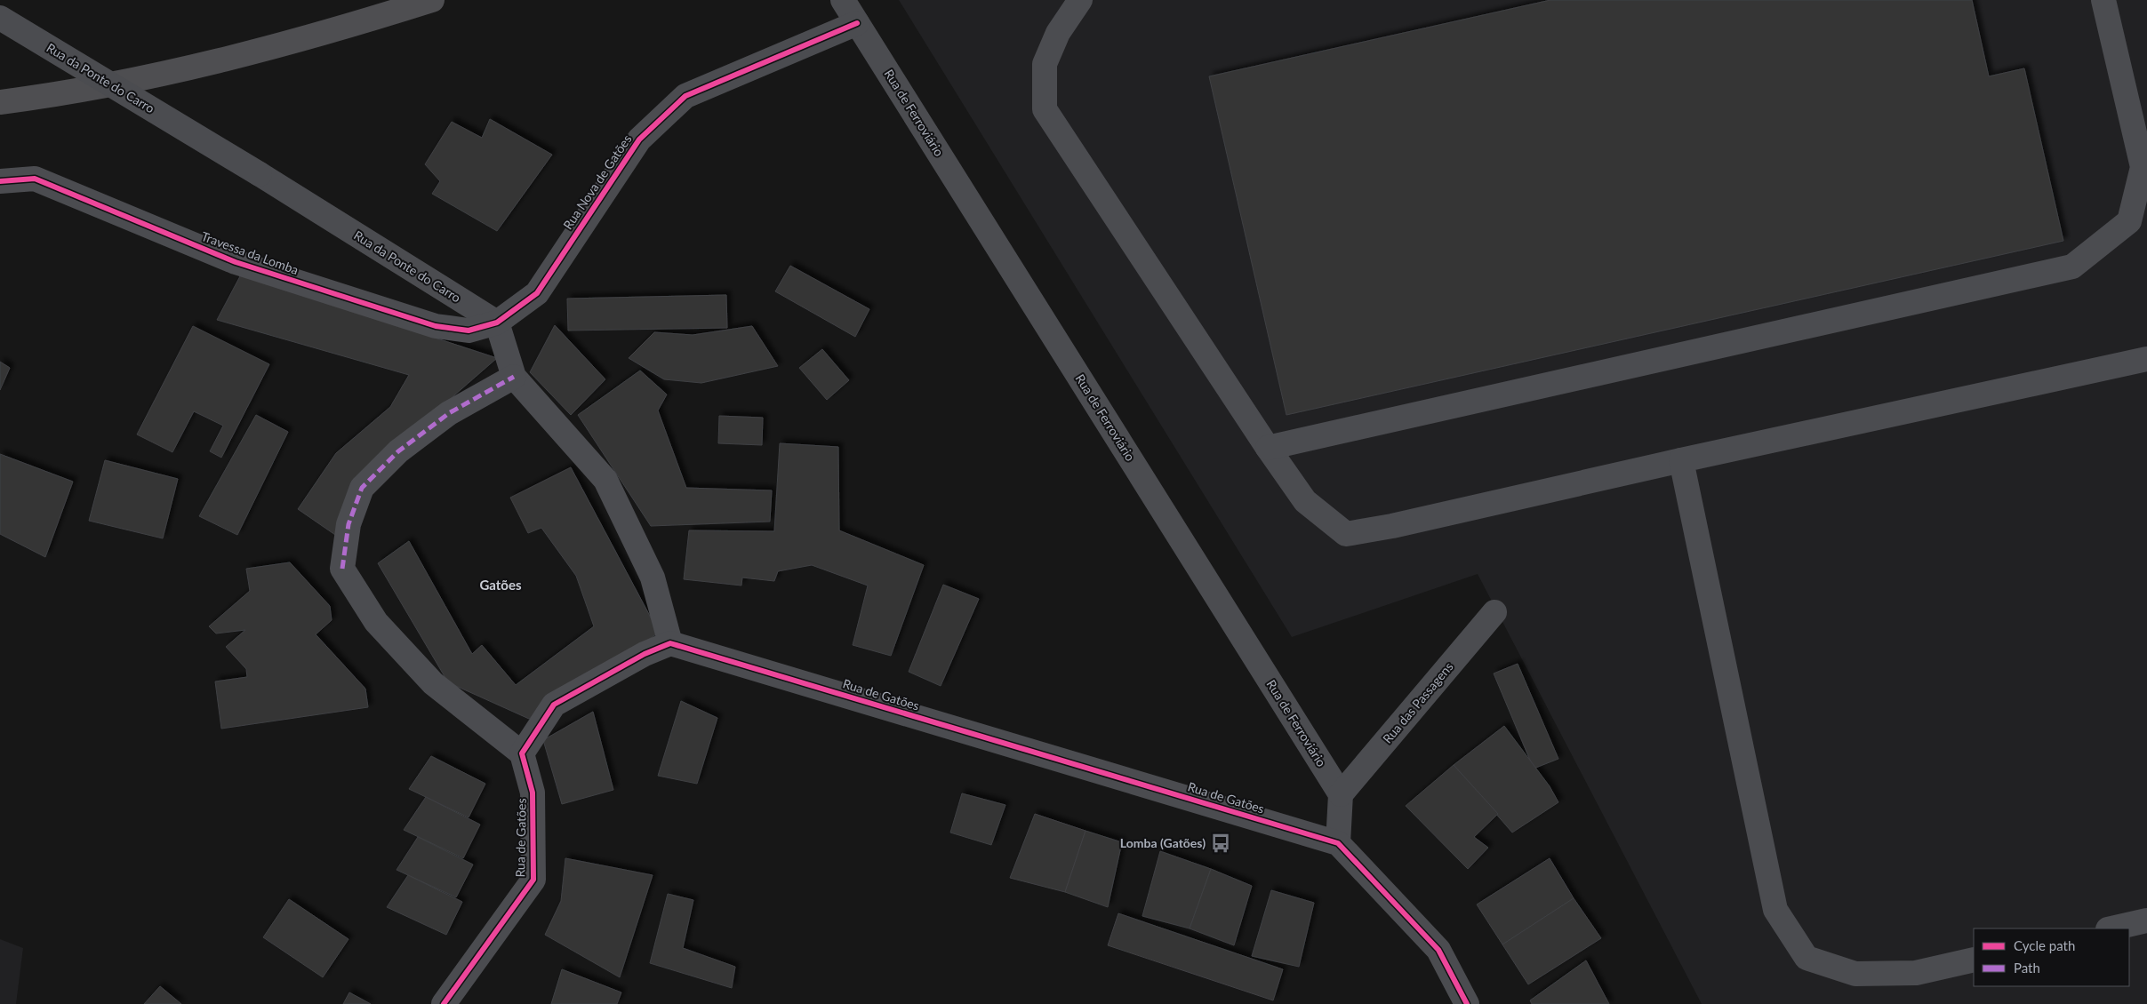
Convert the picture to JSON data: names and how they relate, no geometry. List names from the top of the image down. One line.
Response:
{"streets":{"street":["Rua da Ponte do Carro","Rua de Ferroviário","Rua Nova de Gatões","Travessa da Lomba","Rua de Gatões","Rua das Passagens"]},"crossings":[["Rua da Ponte do Carro","Rua Nova de Gatões"],["Rua da Ponte do Carro","Travessa da Lomba"],["Rua de Ferroviário","Rua Nova de Gatões"],["Rua de Ferroviário","Rua das Passagens"],["Rua Nova de Gatões","Travessa da Lomba"]],"districts":["Gatões"],"places":{"bus stop":["Lomba (Gatões)"]},"legend":["Cycle path","Path"]}
